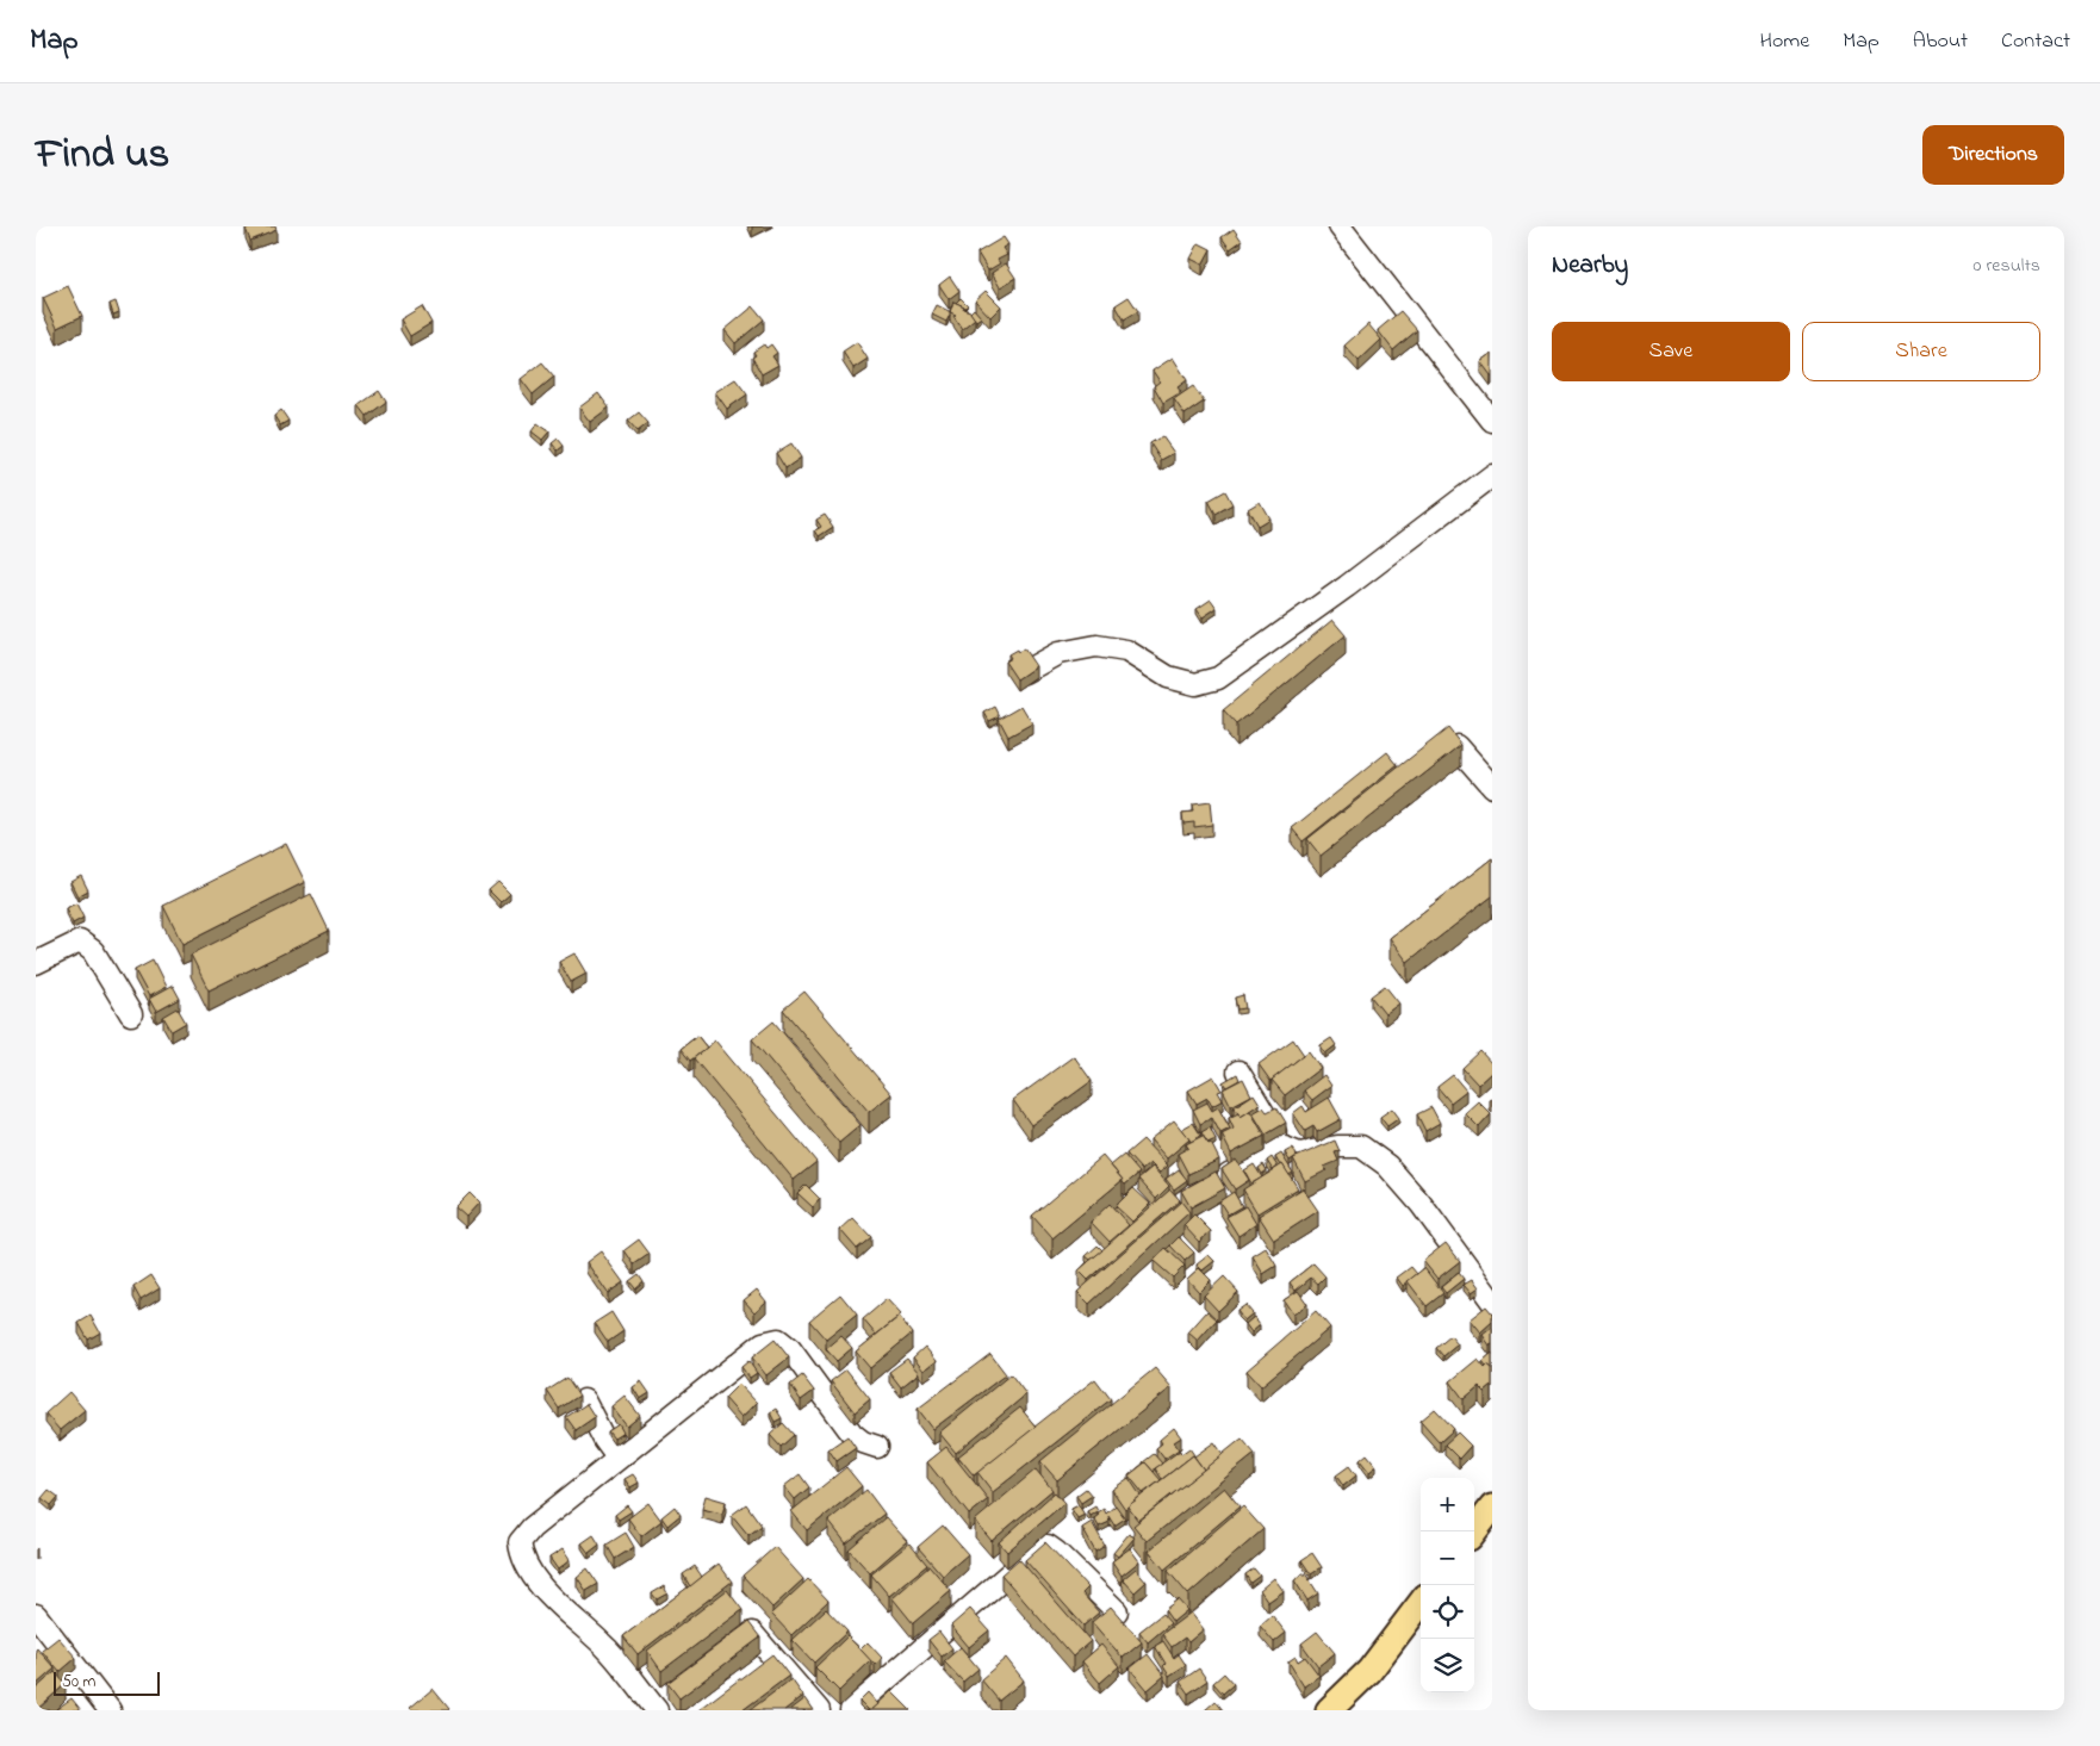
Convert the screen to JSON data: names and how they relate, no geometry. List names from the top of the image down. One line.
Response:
{"scale_bar":"50 m","page":{"header":"Map","nav":["Home","Map","About","Contact"],"title":"Find us","buttons":["Directions",["Save","Share"]],"heading":["Nearby","0 results"],"map_buttons":["+","−"],"scale":"50 m"}}
